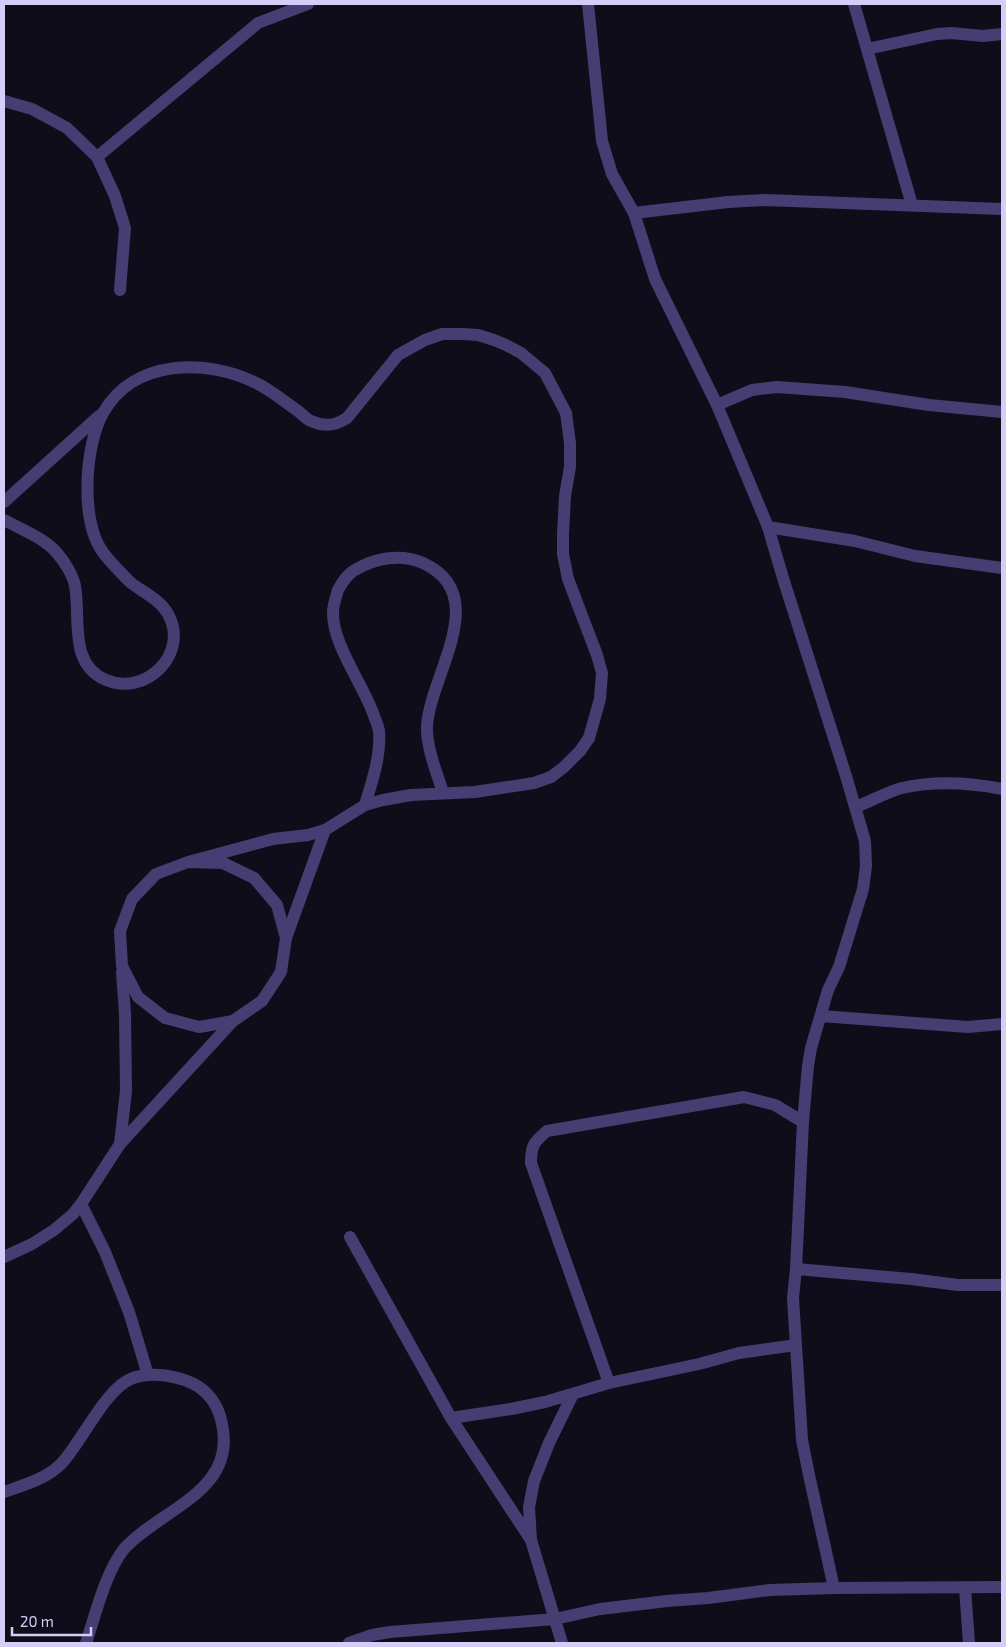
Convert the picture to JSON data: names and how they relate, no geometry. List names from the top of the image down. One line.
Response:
{"scale_bar":"20 m"}
